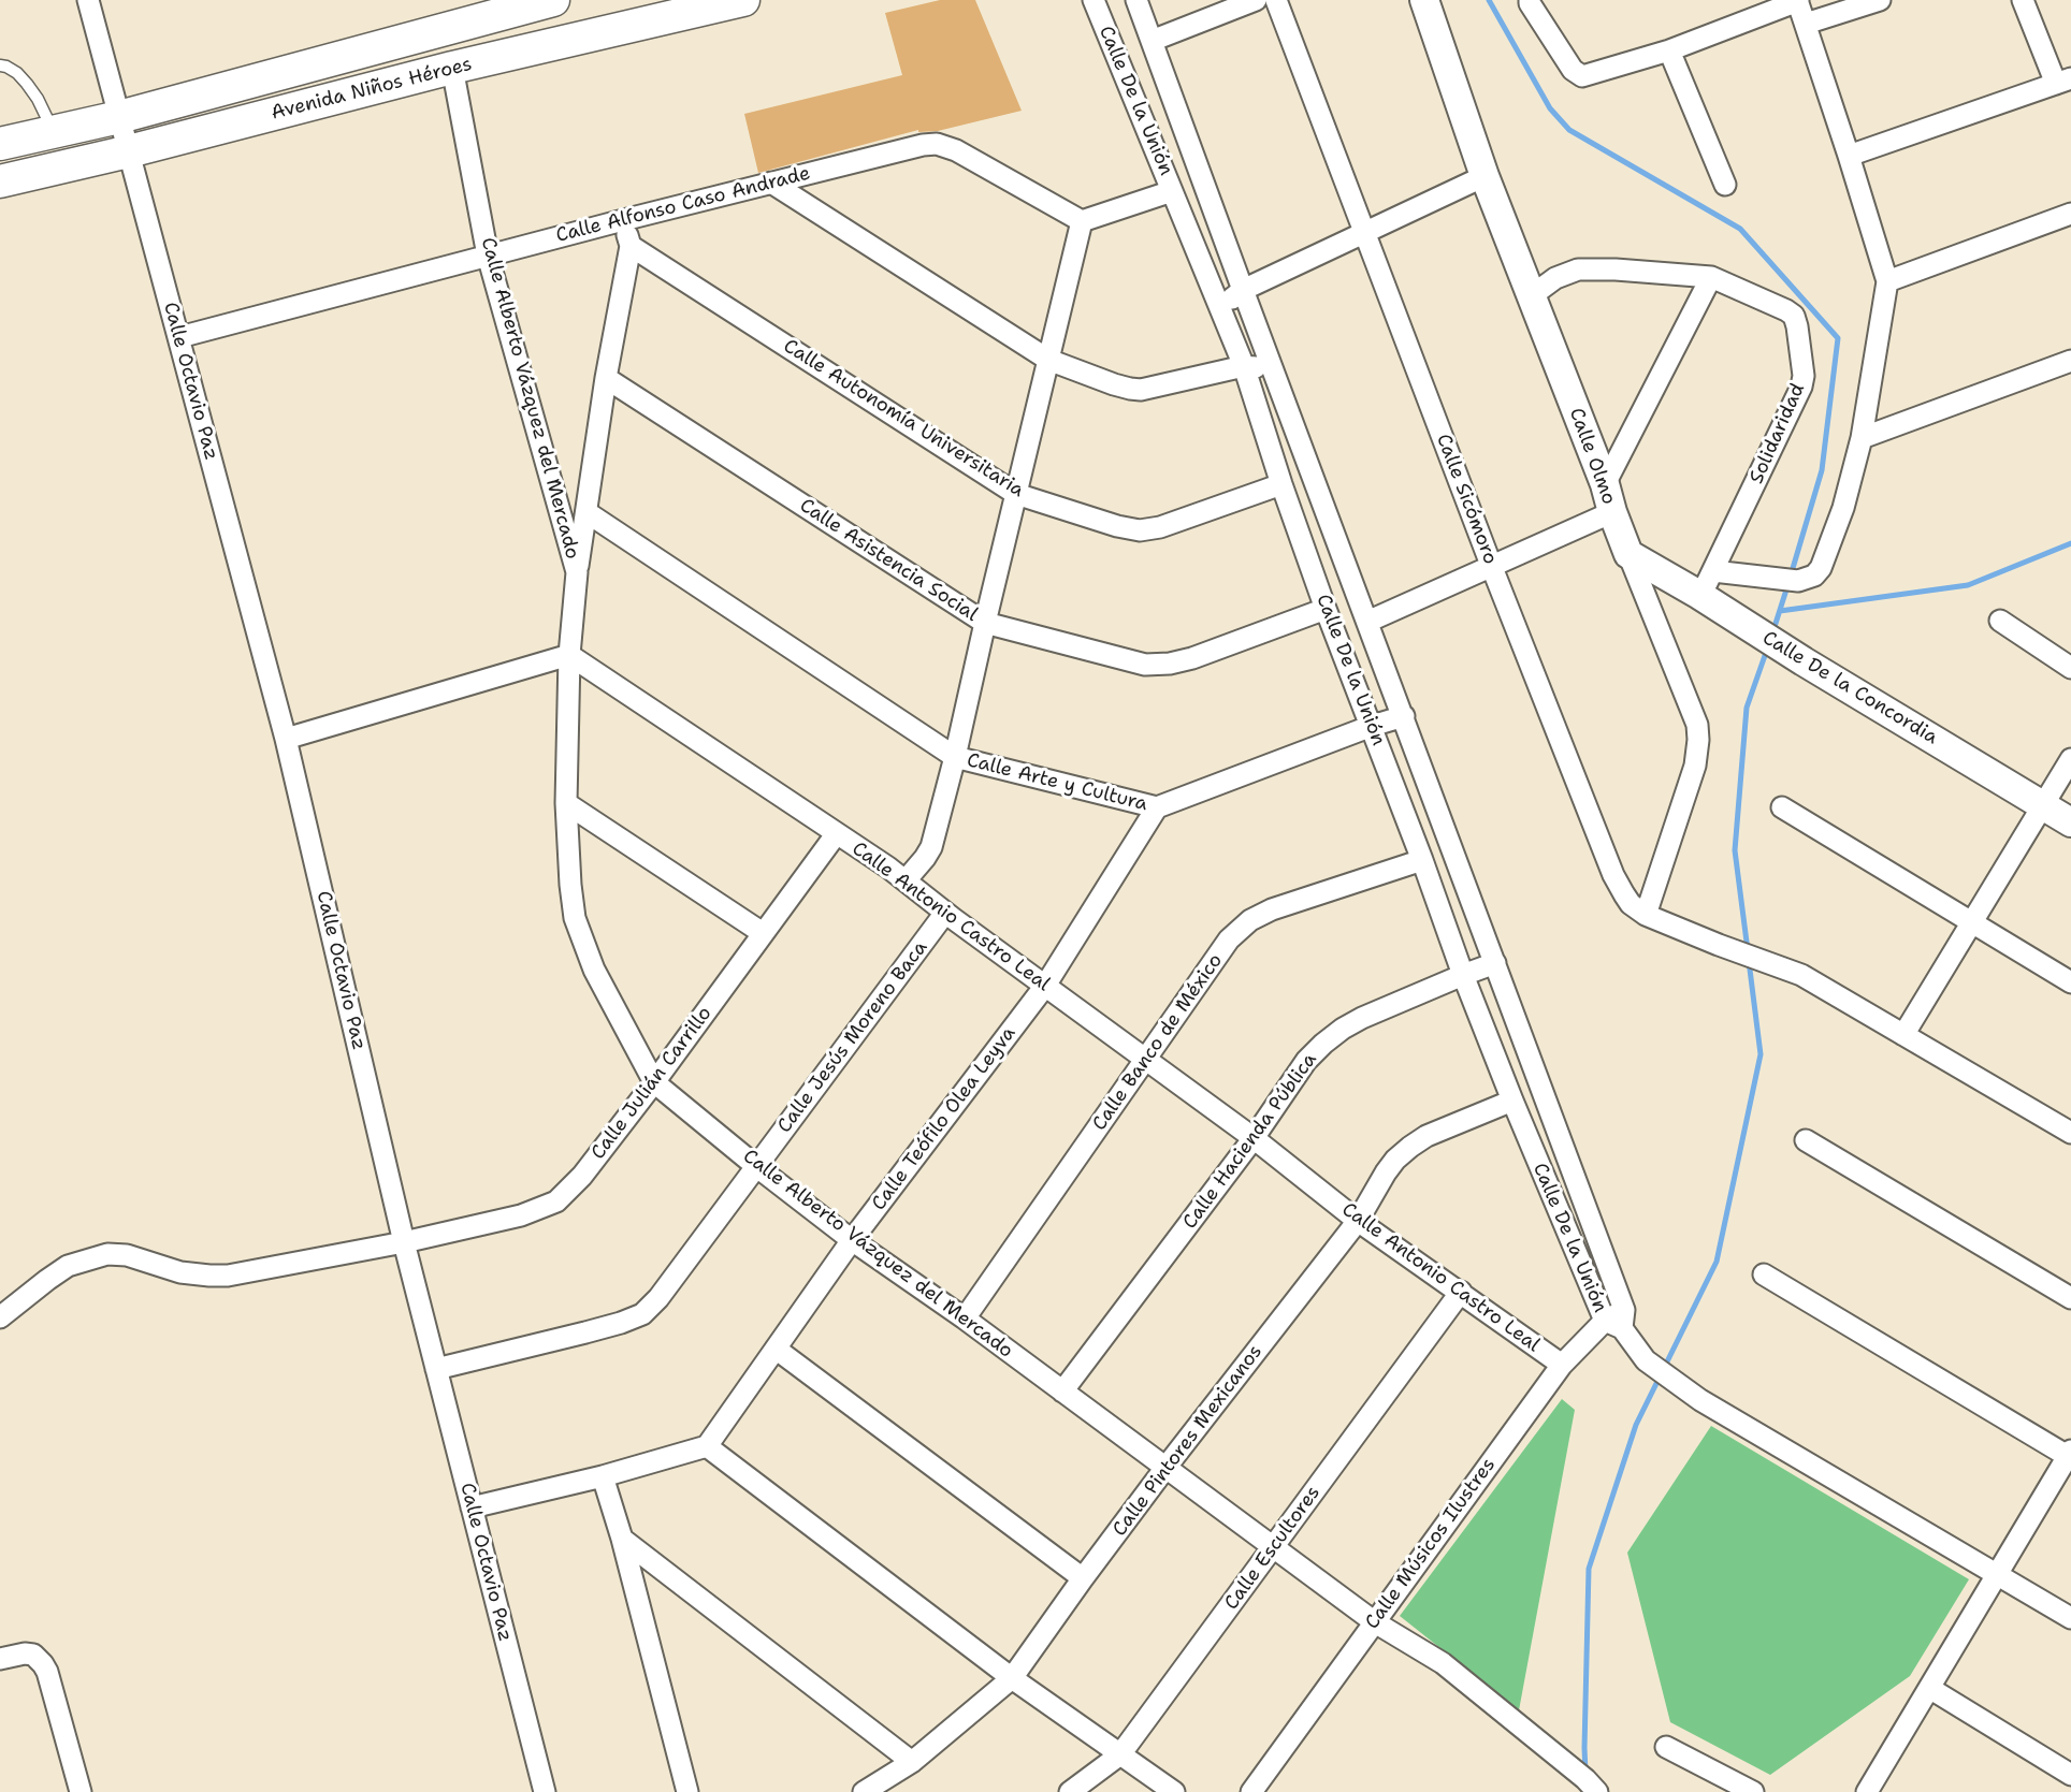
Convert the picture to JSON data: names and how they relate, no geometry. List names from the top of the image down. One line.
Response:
{"streets":{"main road":["Avenida Niños Héroes"],"street":["Calle De la Unión","Calle Alfonso Caso Andrade","Calle Octavio Paz","Calle Alberto Vázquez del Mercado","Calle Autonomía Universitaria","Solidaridad","Calle Olmo","Calle Sicómoro","Calle Asistencia Social","Calle De la Concordia","Calle Arte y Cultura","Calle Antonio Castro Leal","Calle Jesús Moreno Baca","Calle Banco de México","Calle Julián Carrillo","Calle Teófilo Olea Leyva","Calle Hacienda Pública","Calle Pintores Mexicanos","Calle Músicos Ilustres","Calle Escultores"]},"crossings":[["Avenida Niños Héroes","Calle Octavio Paz"],["Avenida Niños Héroes","Calle Alberto Vázquez del Mercado"],["Calle De la Unión","Calle Autonomía Universitaria"],["Calle De la Unión","Calle Asistencia Social"],["Calle De la Unión","Calle Arte y Cultura"],["Calle De la Unión","Calle Banco de México"],["Calle De la Unión","Calle Hacienda Pública"],["Calle De la Unión","Calle Pintores Mexicanos"],["Calle De la Unión","Calle Músicos Ilustres"],["Calle Alfonso Caso Andrade","Calle Octavio Paz"],["Calle Alfonso Caso Andrade","Calle Alberto Vázquez del Mercado"],["Calle Octavio Paz","Calle Jesús Moreno Baca"],["Calle Octavio Paz","Calle Julián Carrillo"],["Calle Alberto Vázquez del Mercado","Calle Antonio Castro Leal"],["Calle Alberto Vázquez del Mercado","Calle Jesús Moreno Baca"],["Calle Alberto Vázquez del Mercado","Calle Banco de México"],["Calle Alberto Vázquez del Mercado","Calle Julián Carrillo"],["Calle Alberto Vázquez del Mercado","Calle Teófilo Olea Leyva"],["Calle Alberto Vázquez del Mercado","Calle Hacienda Pública"],["Calle Alberto Vázquez del Mercado","Calle Pintores Mexicanos"],["Calle Alberto Vázquez del Mercado","Calle Músicos Ilustres"],["Calle Alberto Vázquez del Mercado","Calle Escultores"],["Solidaridad","Calle Olmo"],["Solidaridad","Calle De la Concordia"],["Calle Olmo","Calle Sicómoro"],["Calle Olmo","Calle De la Concordia"],["Calle Arte y Cultura","Calle Teófilo Olea Leyva"],["Calle Antonio Castro Leal","Calle Jesús Moreno Baca"],["Calle Antonio Castro Leal","Calle Banco de México"],["Calle Antonio Castro Leal","Calle Julián Carrillo"],["Calle Antonio Castro Leal","Calle Teófilo Olea Leyva"],["Calle Antonio Castro Leal","Calle Hacienda Pública"],["Calle Antonio Castro Leal","Calle Pintores Mexicanos"],["Calle Antonio Castro Leal","Calle Músicos Ilustres"],["Calle Antonio Castro Leal","Calle Escultores"]]}
